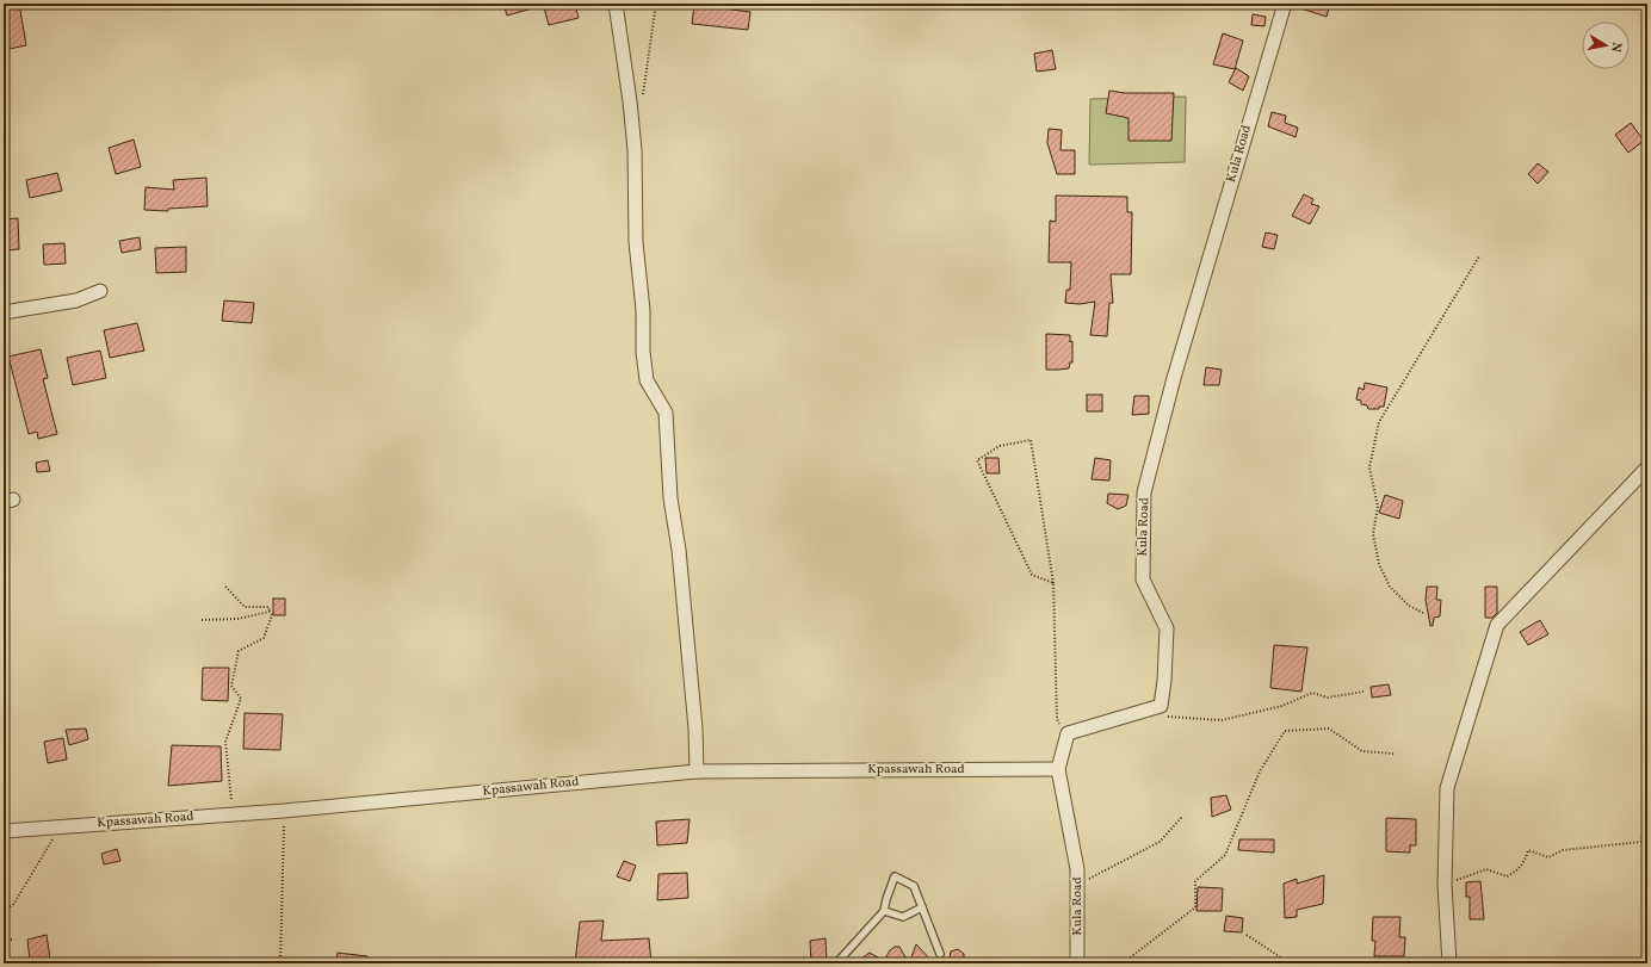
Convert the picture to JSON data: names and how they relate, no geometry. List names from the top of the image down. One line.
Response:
{"streets":{"street":["Kula Road","Kpassawah Road"]},"crossings":[["Kula Road","Kpassawah Road"]],"north":"right"}
